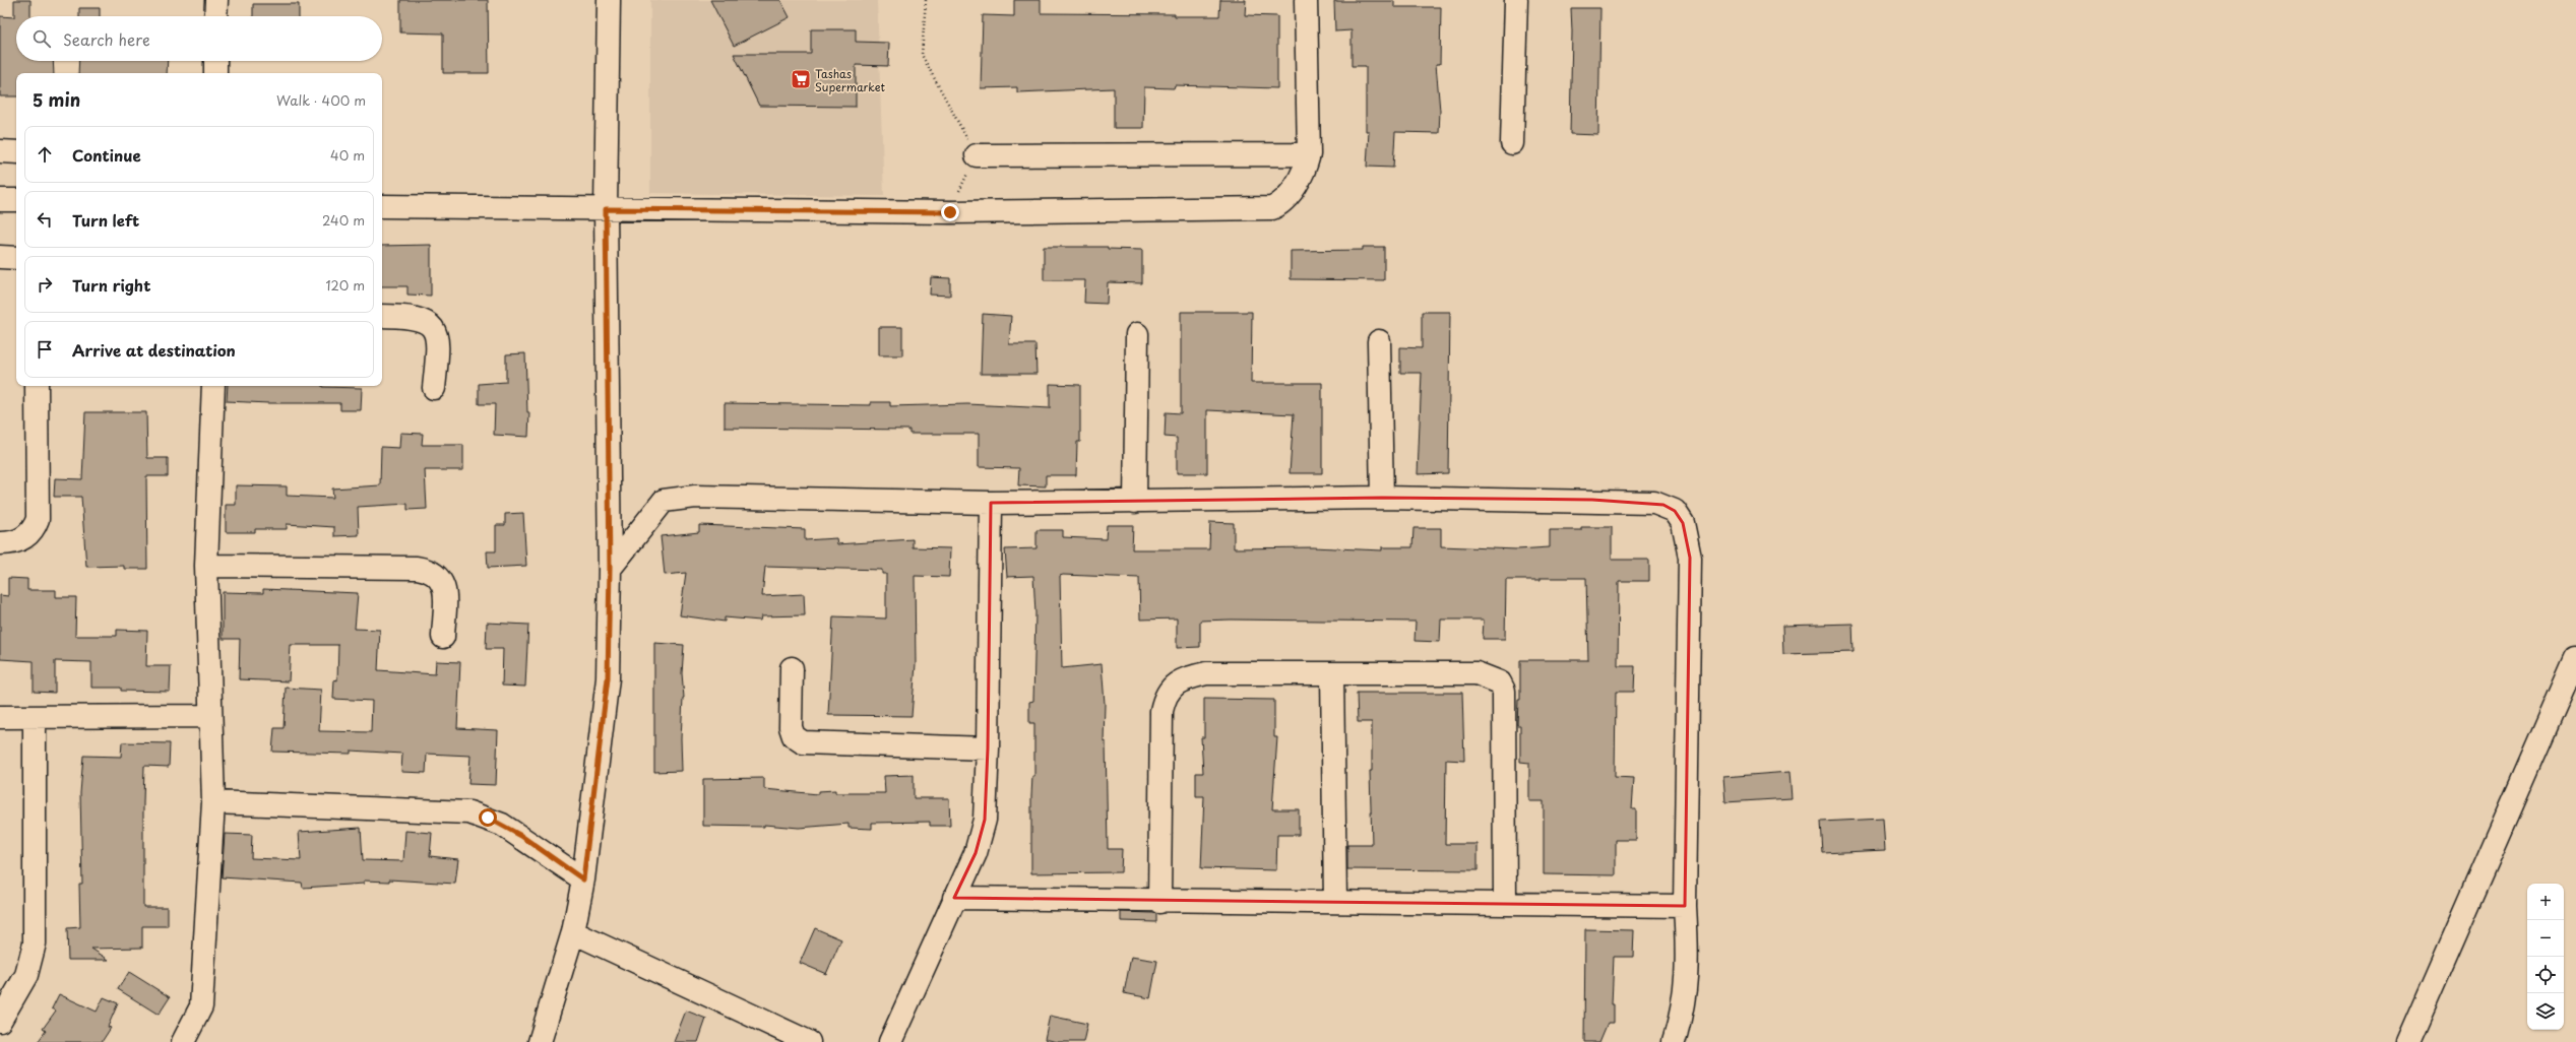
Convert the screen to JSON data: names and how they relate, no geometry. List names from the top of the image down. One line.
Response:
{"places":{"supermarket":["Tashas Supermarket"]},"page":{"search":"Search here","heading":["5 min","Walk · 400 m"],"list":[["Continue","40 m"],["Turn left","240 m"],["Turn right","120 m"],"Arrive at destination"],"map_buttons":["+","−"]}}
